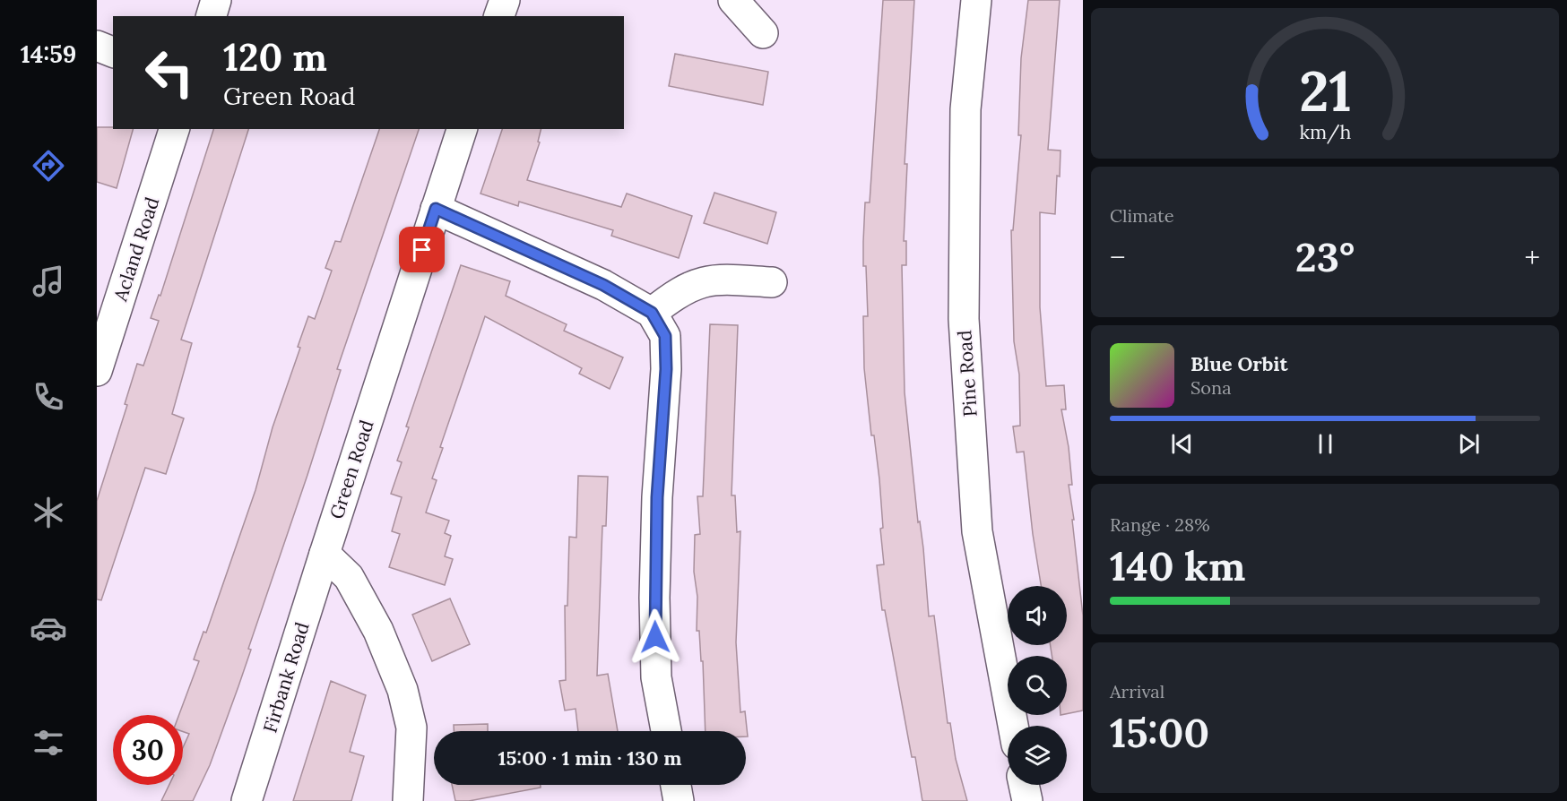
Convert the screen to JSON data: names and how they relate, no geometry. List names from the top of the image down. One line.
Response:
{"streets":{"street":["Acland Road","Pine Road","Green Road","Firbank Road"]},"crossings":[["Green Road","Firbank Road"]],"page":{"tabs":"14:59","turn":["120 m","Green Road"],"tile":["Climate",["Range · 28%","140 km"],["Arrival","15:00"]],"heat":["−","23°","+"],"song":["Blue Orbit","Sona"],"limit":"30","trip":"15:00 · 1 min · 130 m","gauge":["21","km/h"]}}
